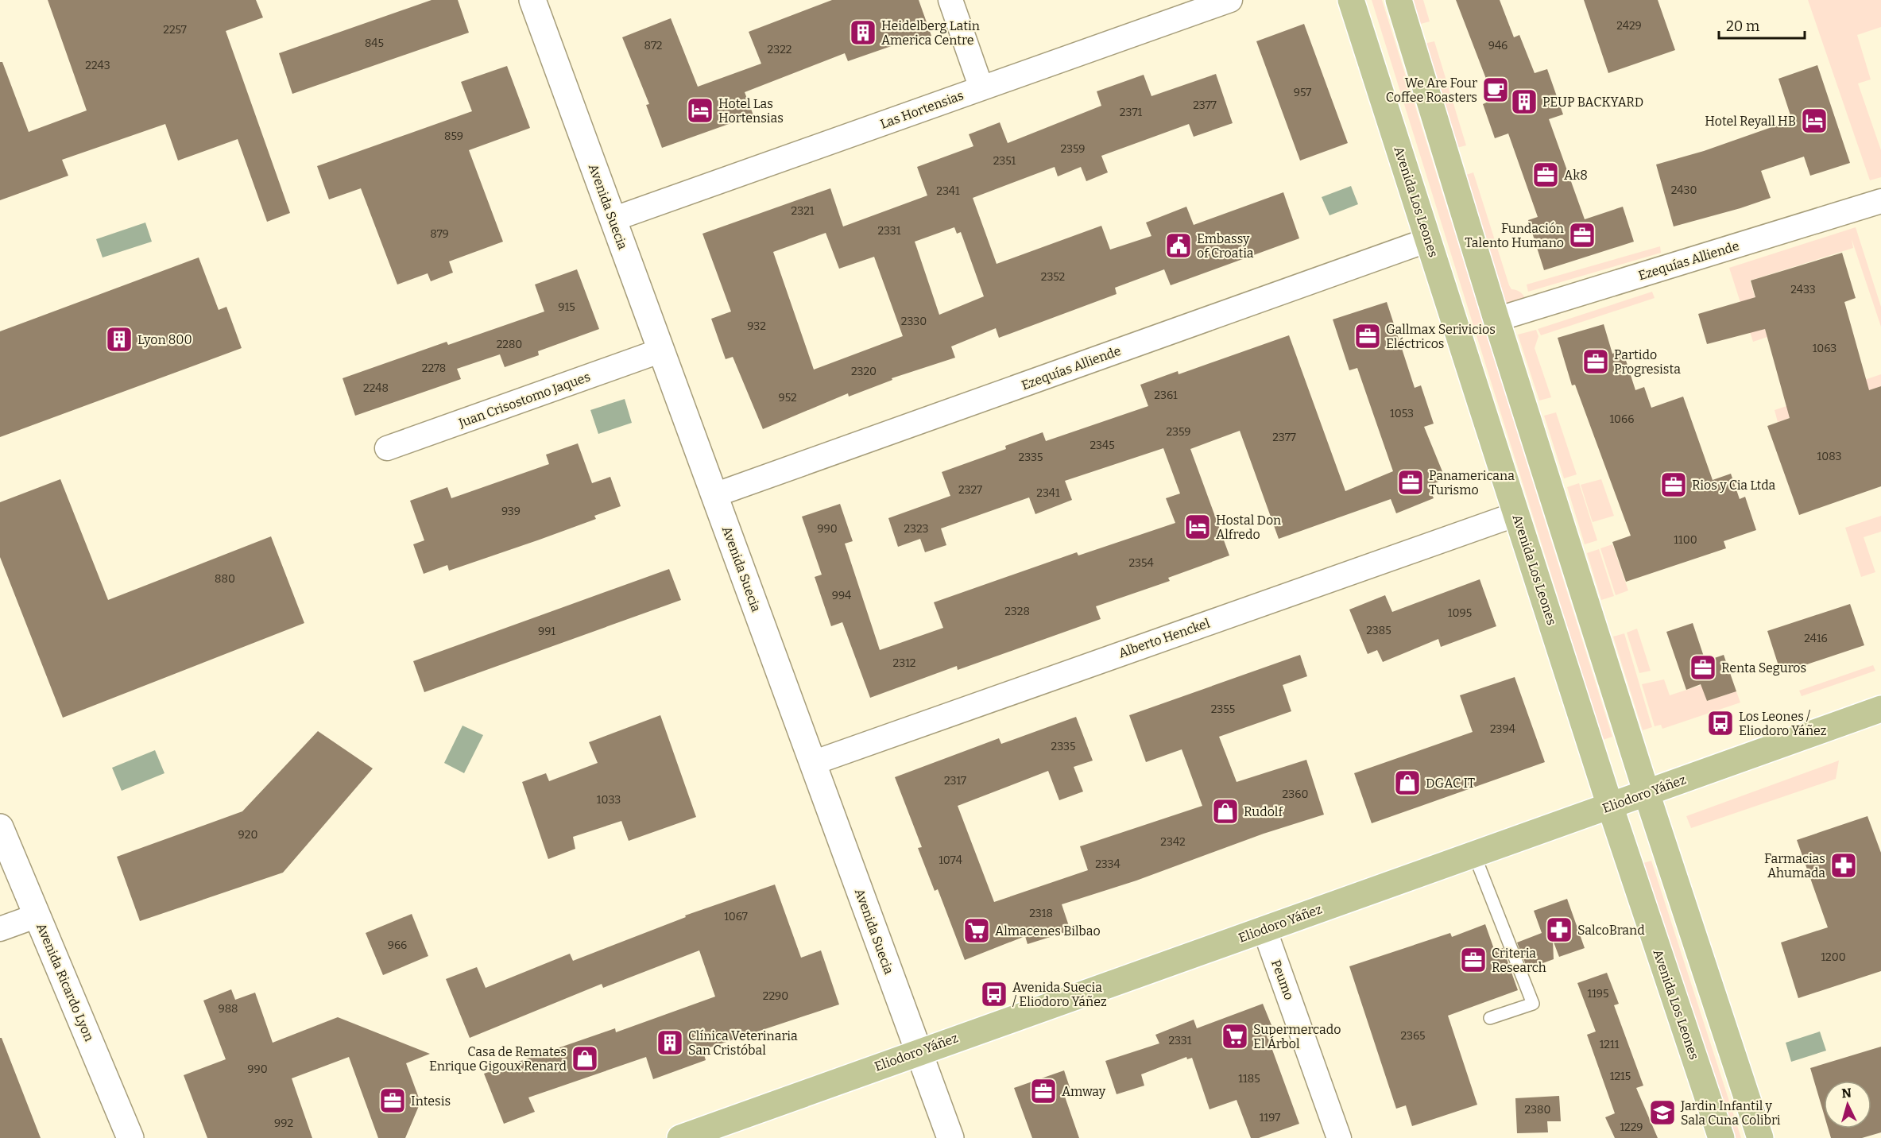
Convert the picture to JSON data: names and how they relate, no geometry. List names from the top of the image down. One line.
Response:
{"streets":{"main road":["Avenida Los Leones","Eliodoro Yáñez"],"street":["Las Hortensias","Avenida Suecia","Ezequías Alliende","Juan Crisostomo Jaques","Alberto Henckel","Peumo","Avenida Ricardo Lyon"]},"crossings":[["Las Hortensias","Avenida Suecia"],["Avenida Los Leones","Ezequías Alliende"],["Avenida Los Leones","Alberto Henckel"],["Avenida Los Leones","Eliodoro Yáñez"],["Avenida Suecia","Ezequías Alliende"],["Avenida Suecia","Juan Crisostomo Jaques"],["Avenida Suecia","Alberto Henckel"],["Avenida Suecia","Eliodoro Yáñez"],["Eliodoro Yáñez","Peumo"]],"places":{"building":["Heidelberg Latin America Centre","PEUP BACKYARD","Lyon 800","Clínica Veterinaria San Cristóbal"],"cafe":["We Are Four Coffee Roasters"],"hotel":["Hotel Las Hortensias","Hotel Reyall HB","Hostal Don Alfredo"],"office":["Ak8","Fundación Talento Humano","Gallmax Serivicios Eléctricos","Partido Progresista","Panamericana Turismo","Rios y Cia Ltda","Renta Seguros","Criteria Research","Amway","Intesis"],"public building":["Embassy of Croatia"],"bus stop":["Los Leones / Eliodoro Yáñez","Avenida Suecia / Eliodoro Yáñez"],"shop":["DGAC IT","Rudolf","Casa de Remates Enrique Gigoux Renard"],"pharmacy":["Farmacias Ahumada","SalcoBrand"],"supermarket":["Almacenes Bilbao","Supermercado El Árbol"],"school or university":["Jardin Infantil y Sala Cuna Colibri"]},"house_numbers":["2429","2257","845","872","946","2322","2243","957","2377","2371","859","2359","2351","2430","2341","2321","2331","879","2352","2433","915","2330","932","2280","1063","2278","2320","2248","2361","952","1053","1066","2359","2377","2345","1083","2335","2327","2341","939","990","2323","1100","2354","880","994","2328","1095","2385","991","2416","2312","2355","2394","2335","2317","2360","1033","920","2342","1074","2334","2318","1067","966","1200","1195","2290","988","2365","2331","1211","990","1215","1185","2380","1197","992","1229"],"scale_bar":"20 m","north":"top"}
